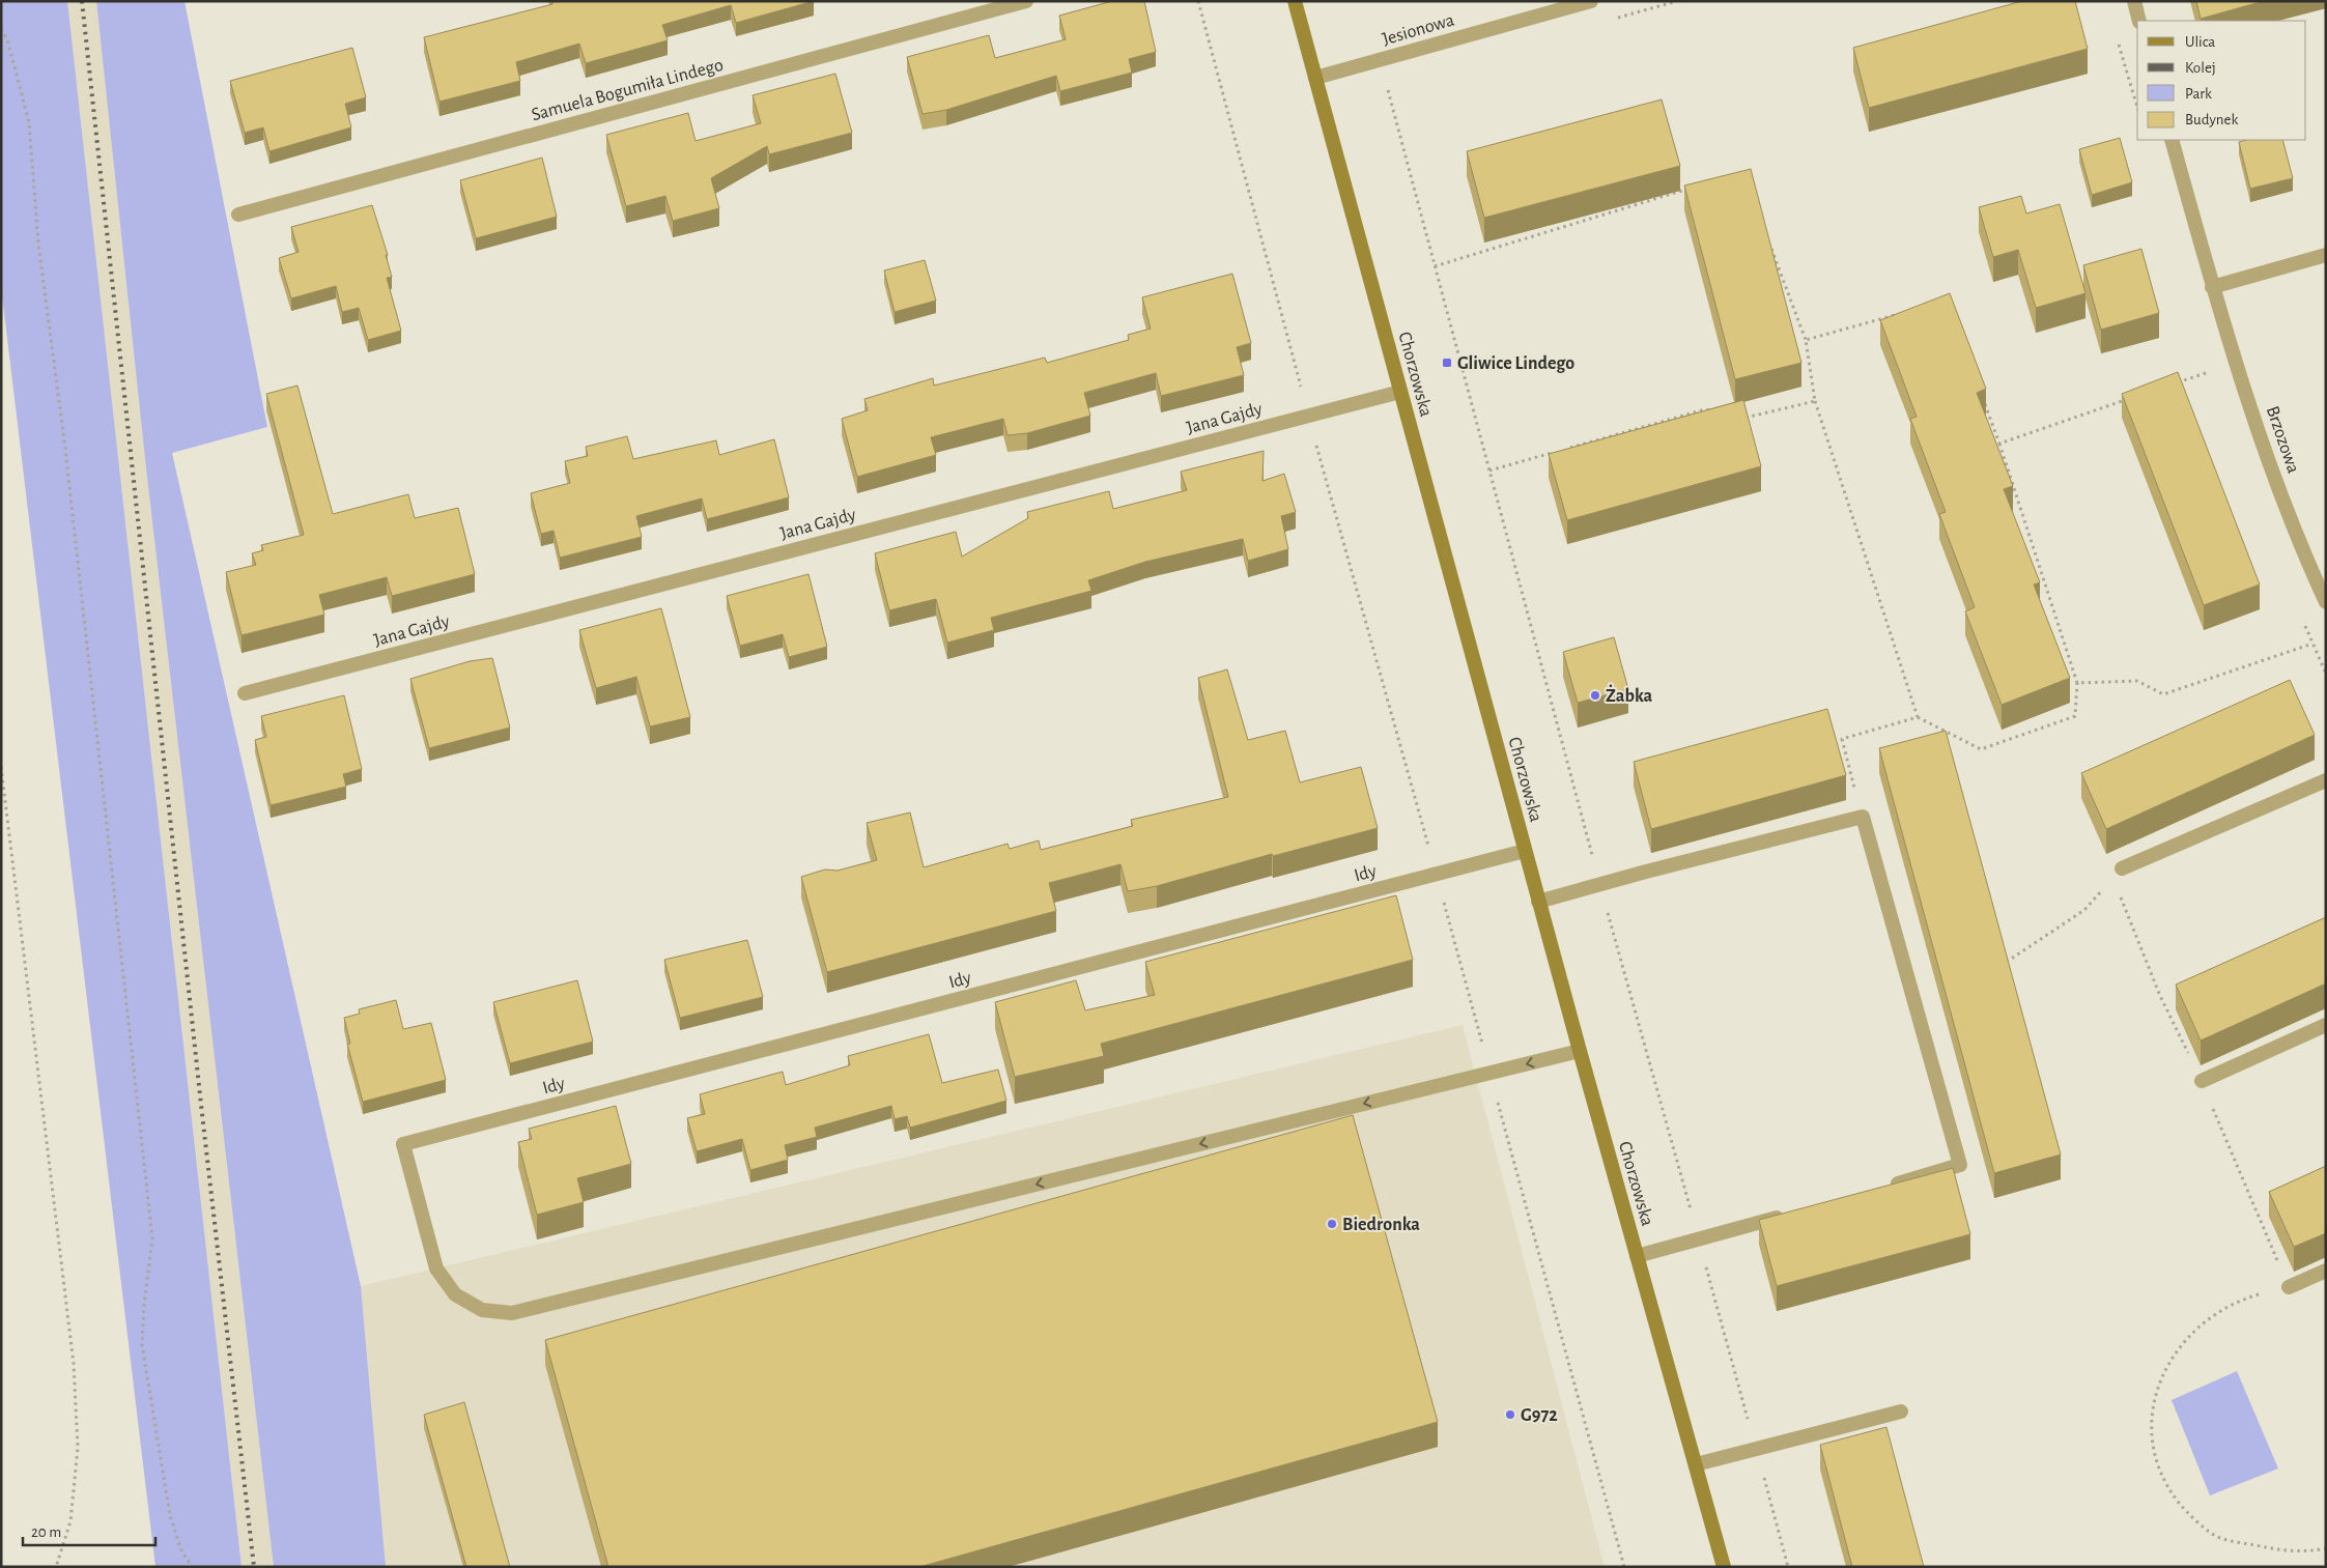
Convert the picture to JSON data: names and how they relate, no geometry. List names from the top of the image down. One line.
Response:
{"streets":{"main road":["Chorzowska"],"street":["Jesionowa","Samuela Bogumiła Lindego","Jana Gajdy","Brzozowa","Idy"]},"crossings":[["Jesionowa","Chorzowska"],["Chorzowska","Jana Gajdy"],["Chorzowska","Idy"]],"places":{"transit":["Gliwice Lindego"],"other":["Żabka","Biedronka","G972"]},"legend":["Ulica","Kolej","Park","Budynek"],"scale_bar":"20 m"}
